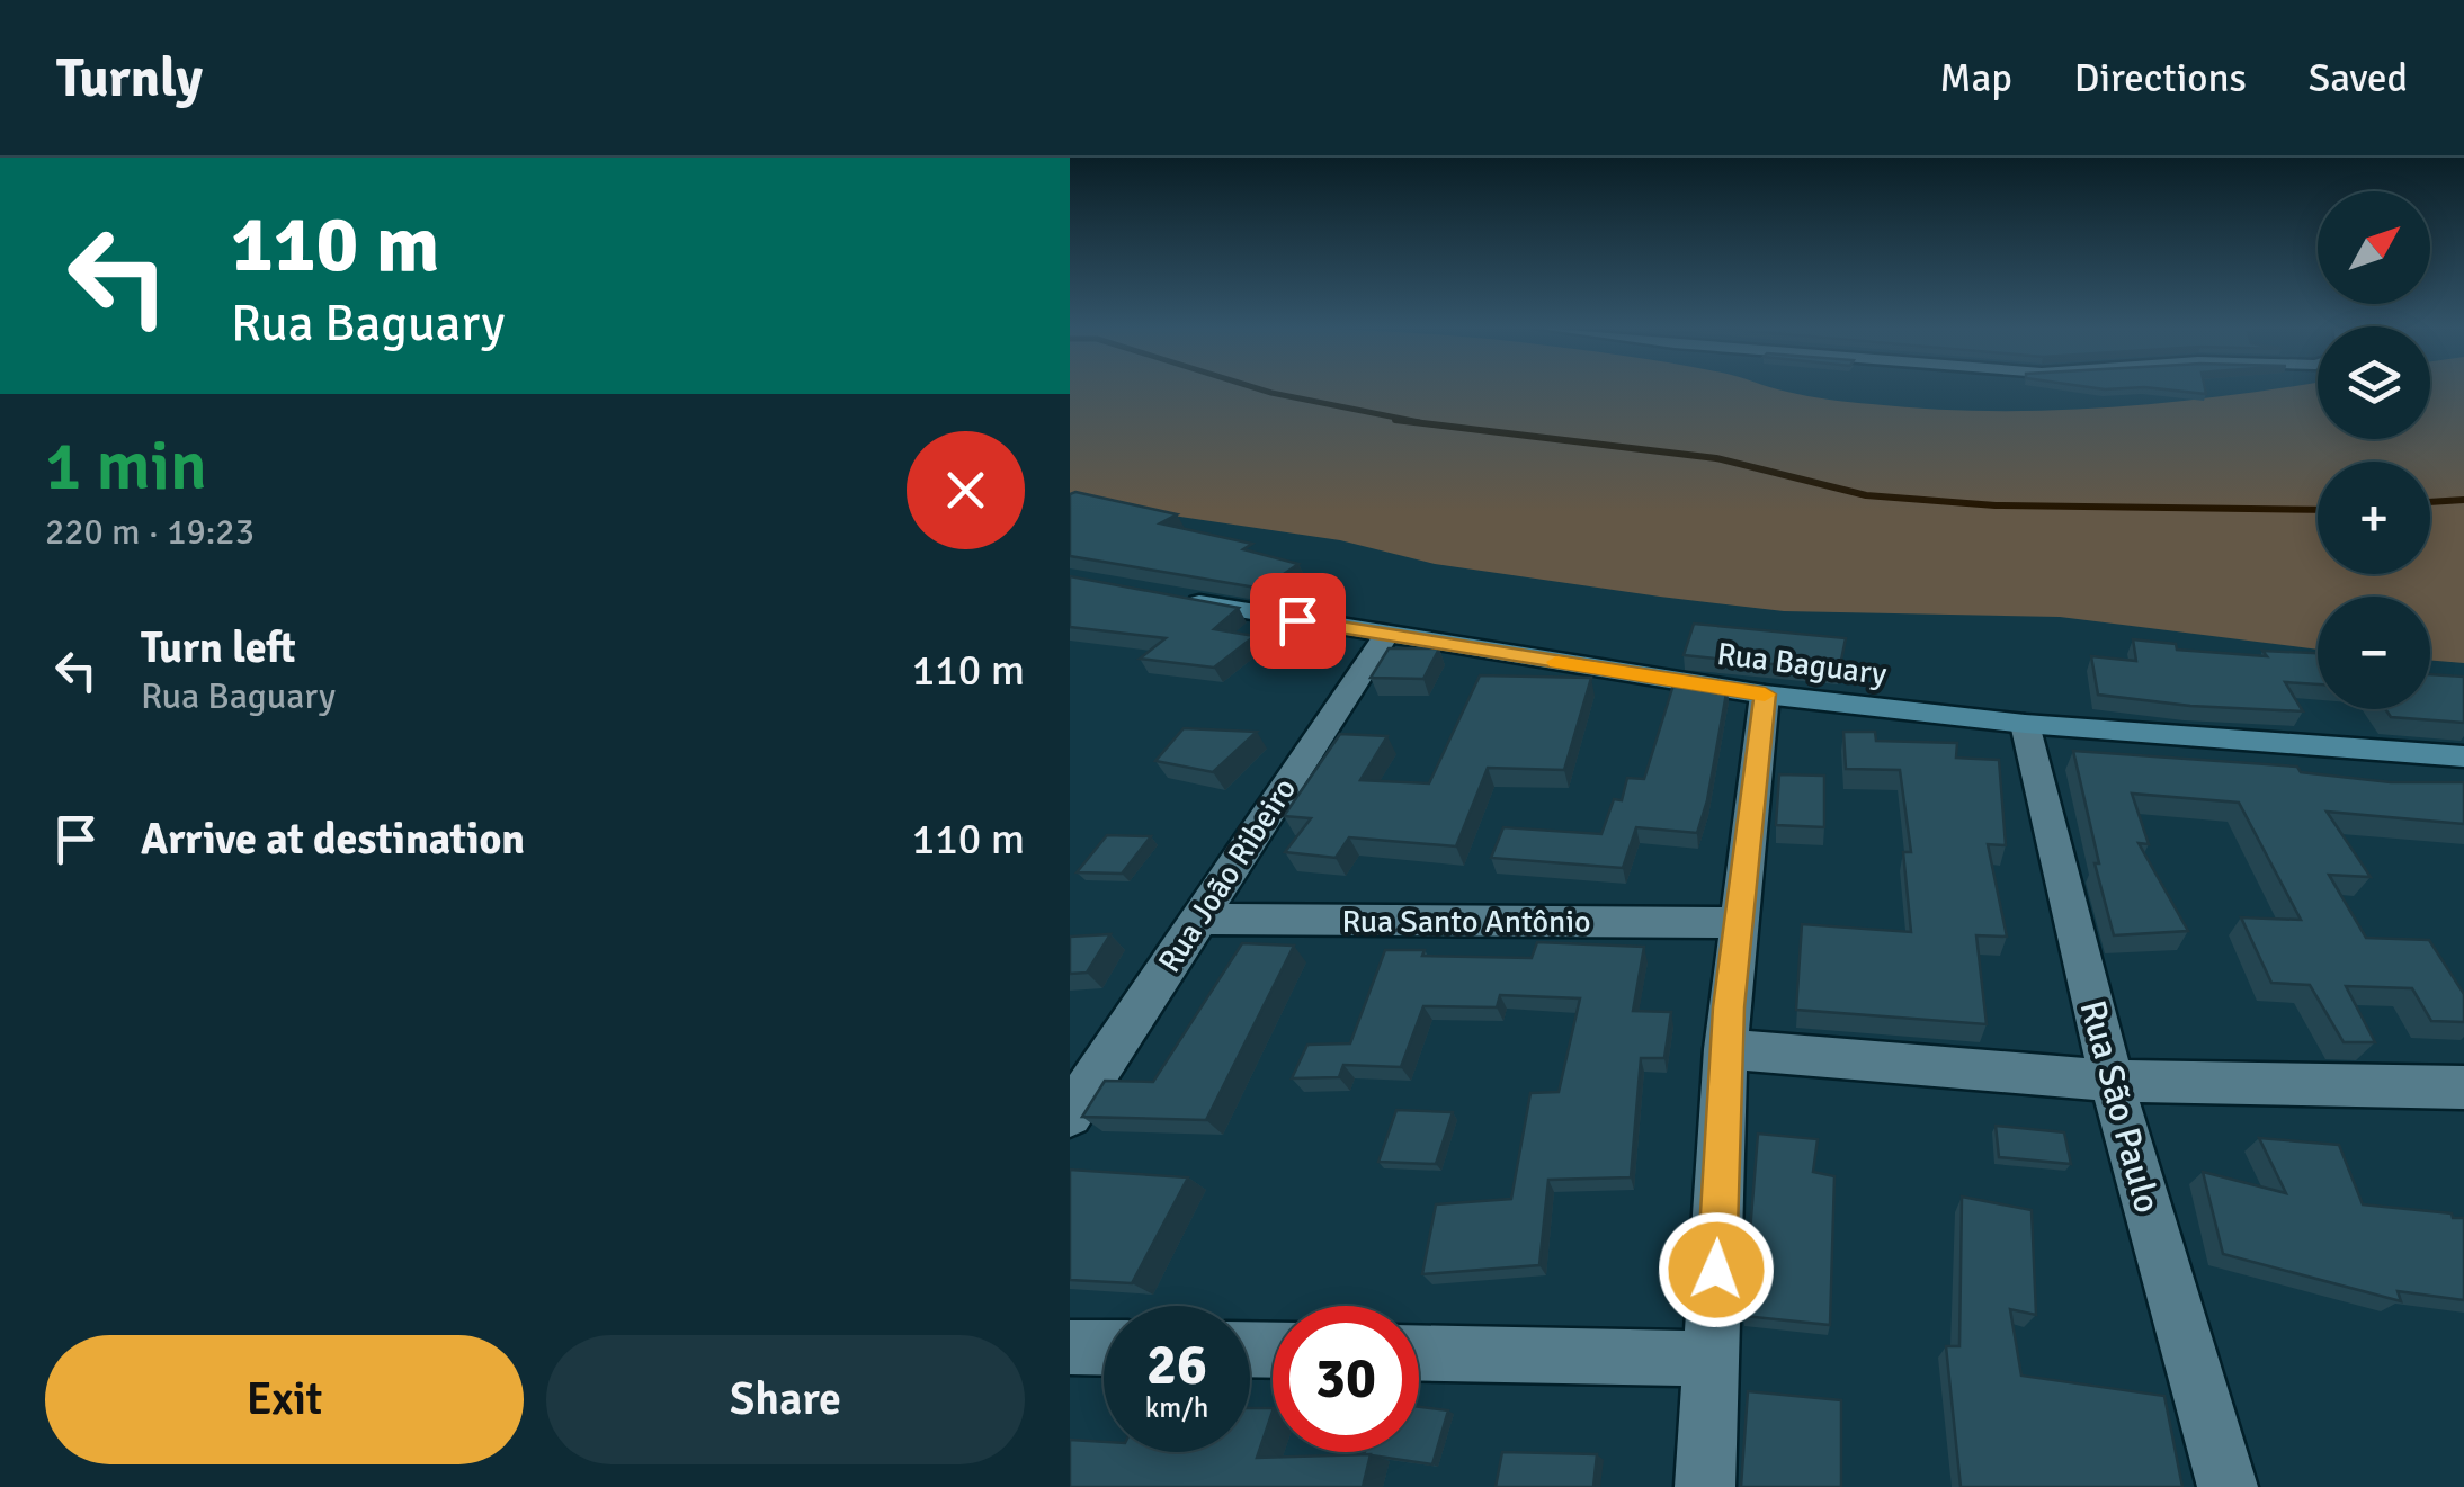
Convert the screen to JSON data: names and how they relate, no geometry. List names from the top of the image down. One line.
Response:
{"streets":{"street":["Rua Baguary","Rua João Ribeiro","Rua Santo Antônio","Rua São Paulo"]},"crossings":[["Rua Baguary","Rua João Ribeiro"],["Rua Baguary","Rua São Paulo"],["Rua João Ribeiro","Rua Santo Antônio"]],"north":"top right","page":{"header":"Turnly","nav":["Map","Directions","Saved"],"turn":["110 m","Rua Baguary"],"map_buttons":["+","−"],"heading":["1 min","220 m · 19:23"],"list":[{"name":"Turn left","note":"Rua Baguary","value":"110 m"},{"name":"Arrive at destination","value":"110 m"}],"speed":"26 km/h","limit":"30","buttons":["Exit","Share"]}}
